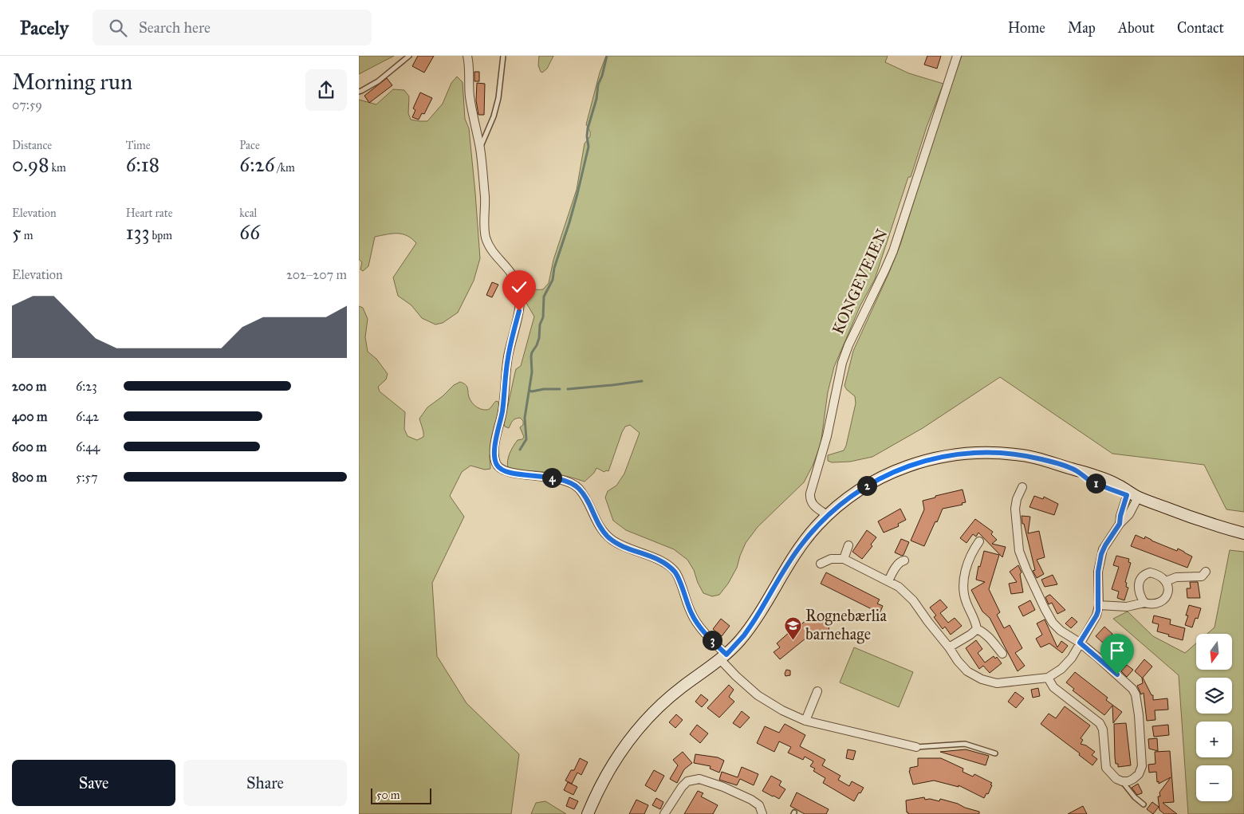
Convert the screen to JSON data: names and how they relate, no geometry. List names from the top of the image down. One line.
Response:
{"streets":{"street":["KONGEVEIEN"]},"places":{"school or university":["Rognebærlia barnehage"]},"scale_bar":"50 m","north":"bottom","page":{"header":"Pacely","search":"Search here","nav":["Home","Map","About","Contact"],"heading":["Morning run","07:59"],"stats":[["Distance","0.98 km"],["Time","6:18"],["Pace","6:26 /km"],["Elevation","5 m"],["Heart rate","133 bpm"],["kcal","66"]],"chart":["Elevation","202–207 m"],"list":[{"name":"200 m","note":"6:23"},{"name":"400 m","note":"6:42"},{"name":"600 m","note":"6:44"},{"name":"800 m","note":"5:57"}],"pins":["4","1","2","3"],"map_buttons":["+","−"],"buttons":["Save","Share"],"scale":"50 m"}}
